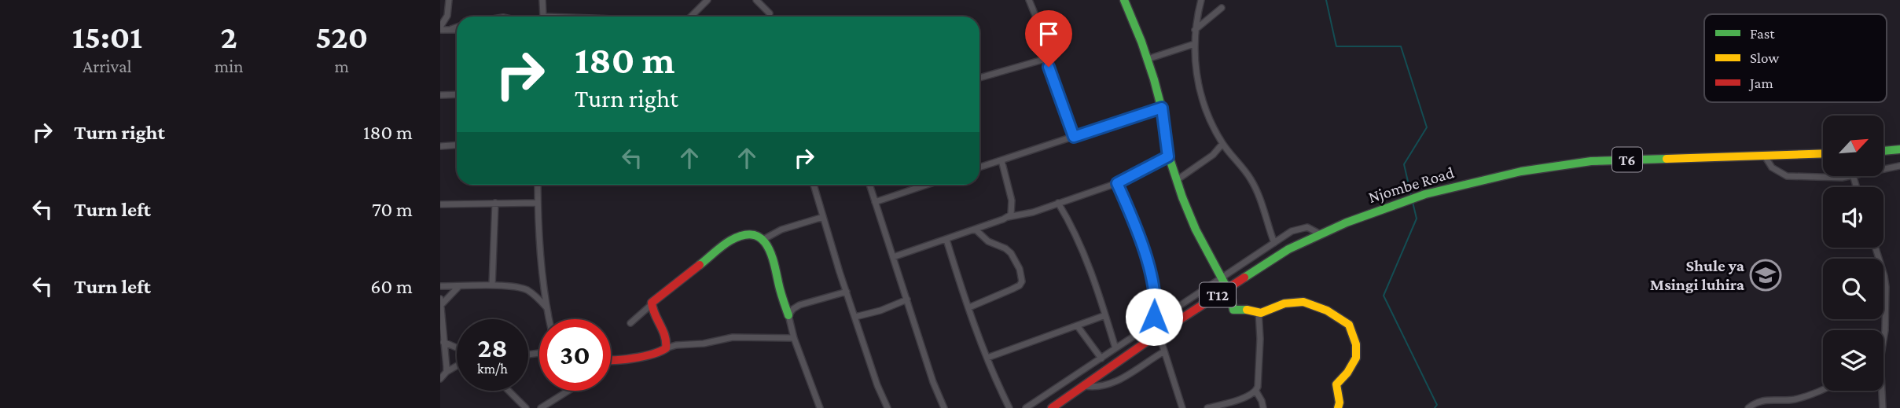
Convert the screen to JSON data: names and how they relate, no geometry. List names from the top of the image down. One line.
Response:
{"streets":{"main road":["T6","Njombe Road","T12"]},"places":{"school or university":["Shule ya Msingi luhira"]},"legend":["Fast","Slow","Jam"],"north":"top right","page":{"eta":["15:01","Arrival","2","min","520","m"],"turn":["180 m","Turn right"],"list":[{"name":"Turn right","value":"180 m"},{"name":"Turn left","value":"70 m"},{"name":"Turn left","value":"60 m"}],"speed":"28 km/h","limit":"30"}}
